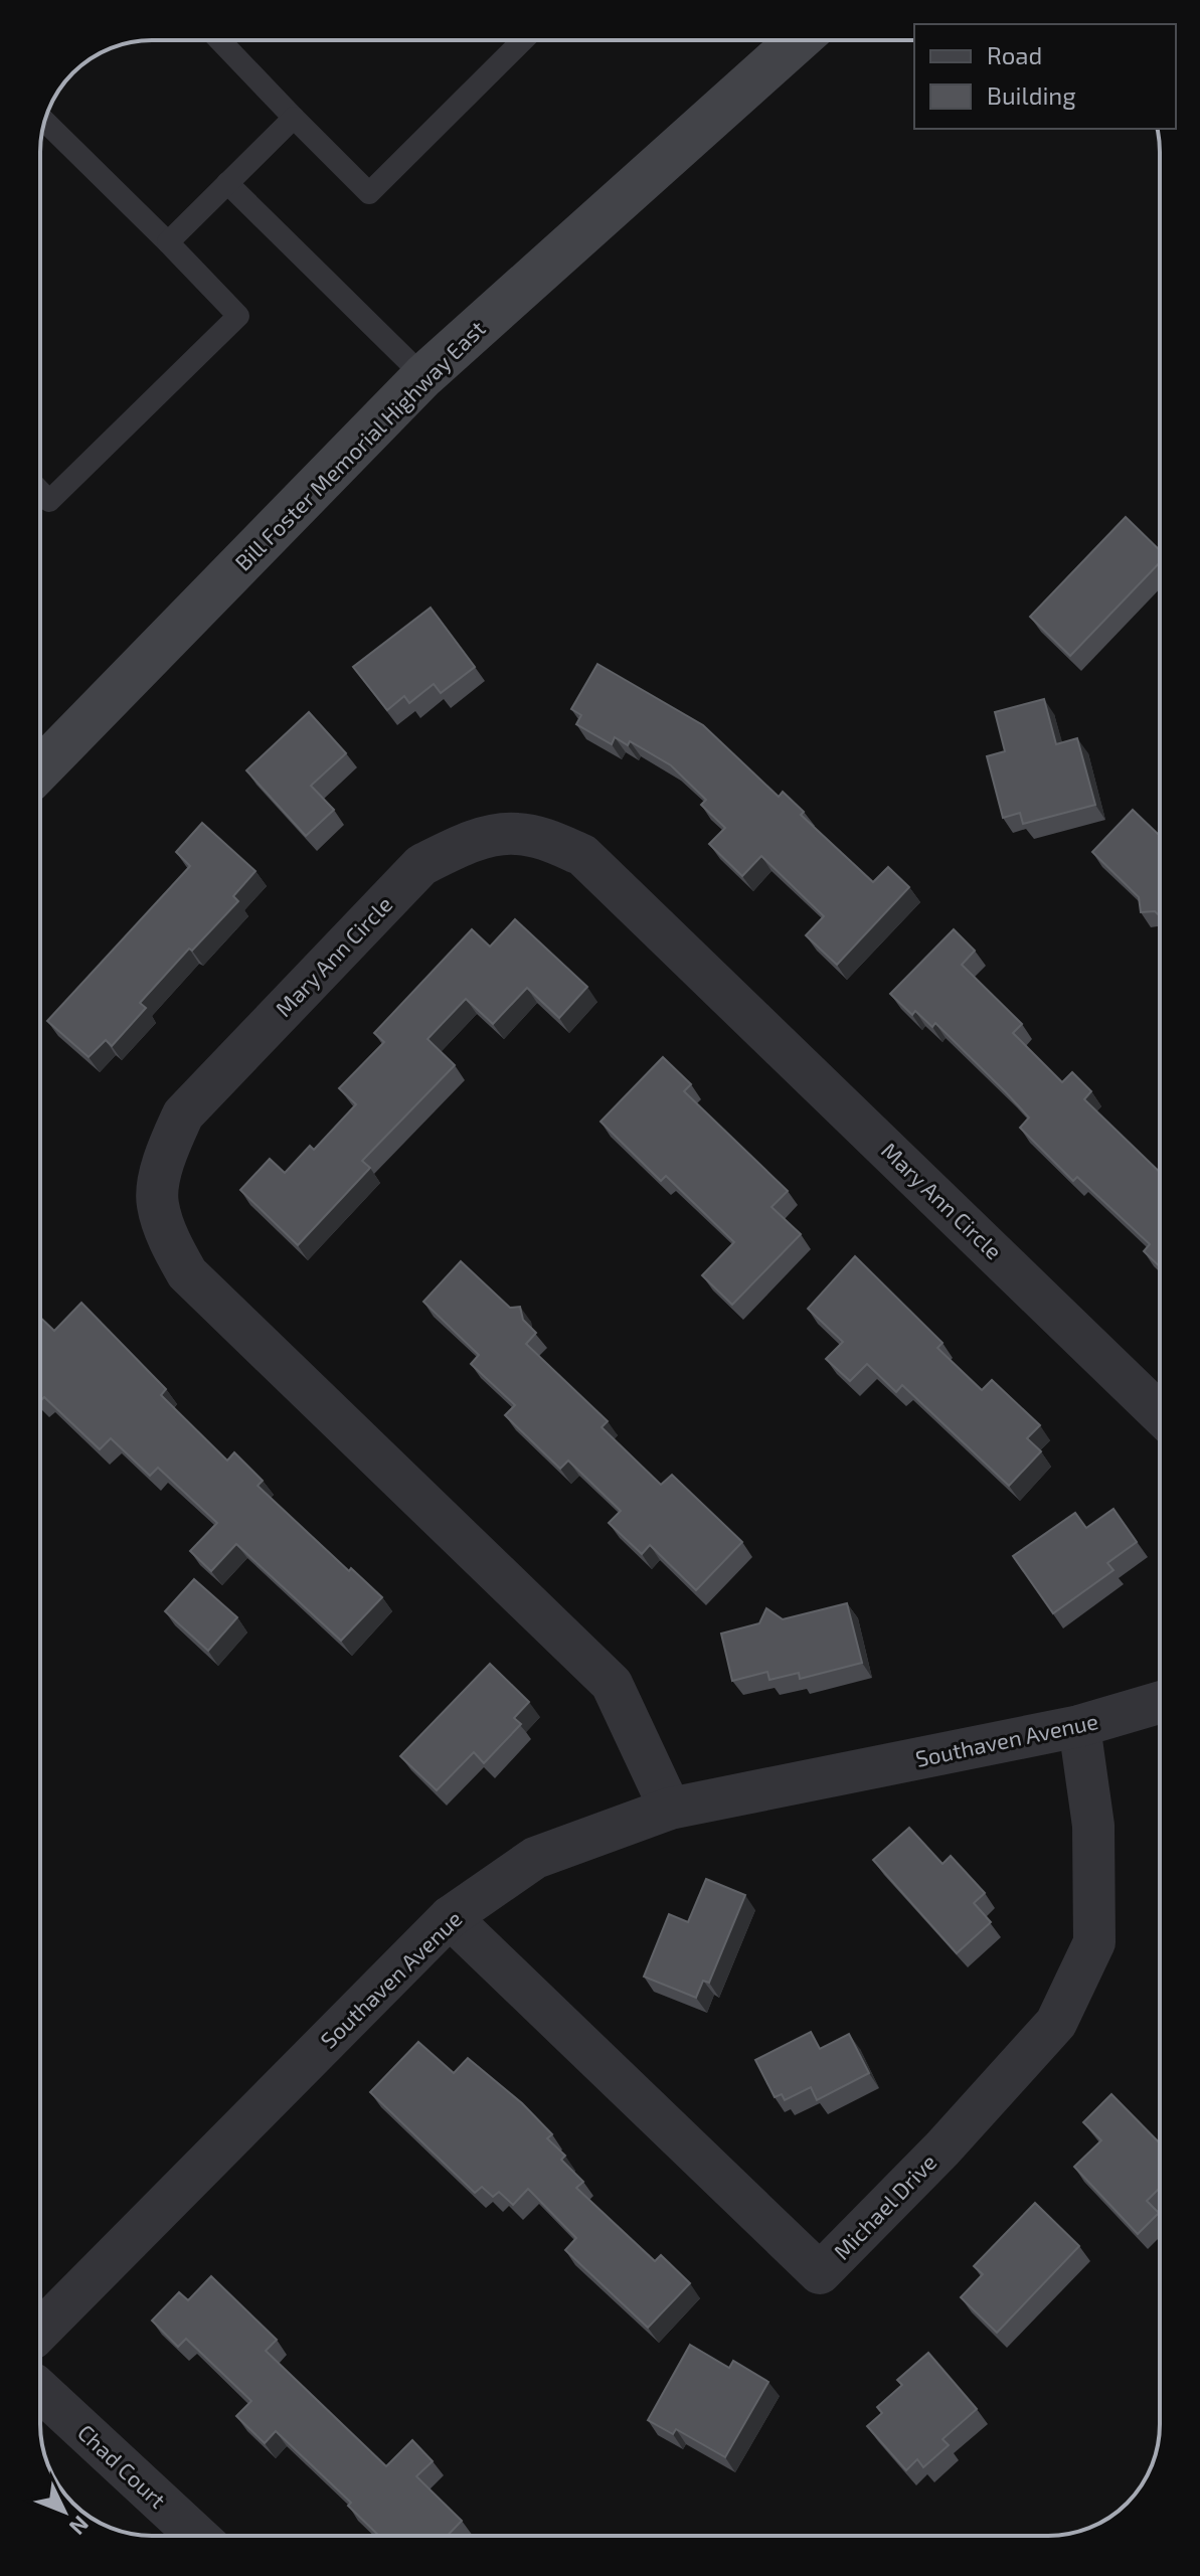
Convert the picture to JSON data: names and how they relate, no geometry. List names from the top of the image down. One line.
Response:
{"streets":{"main road":["Bill Foster Memorial Highway East"],"street":["Mary Ann Circle","Southaven Avenue","Michael Drive","Chad Court"]},"crossings":[["Mary Ann Circle","Southaven Avenue"],["Southaven Avenue","Michael Drive"]],"legend":["Road","Building"],"north":"bottom right"}
